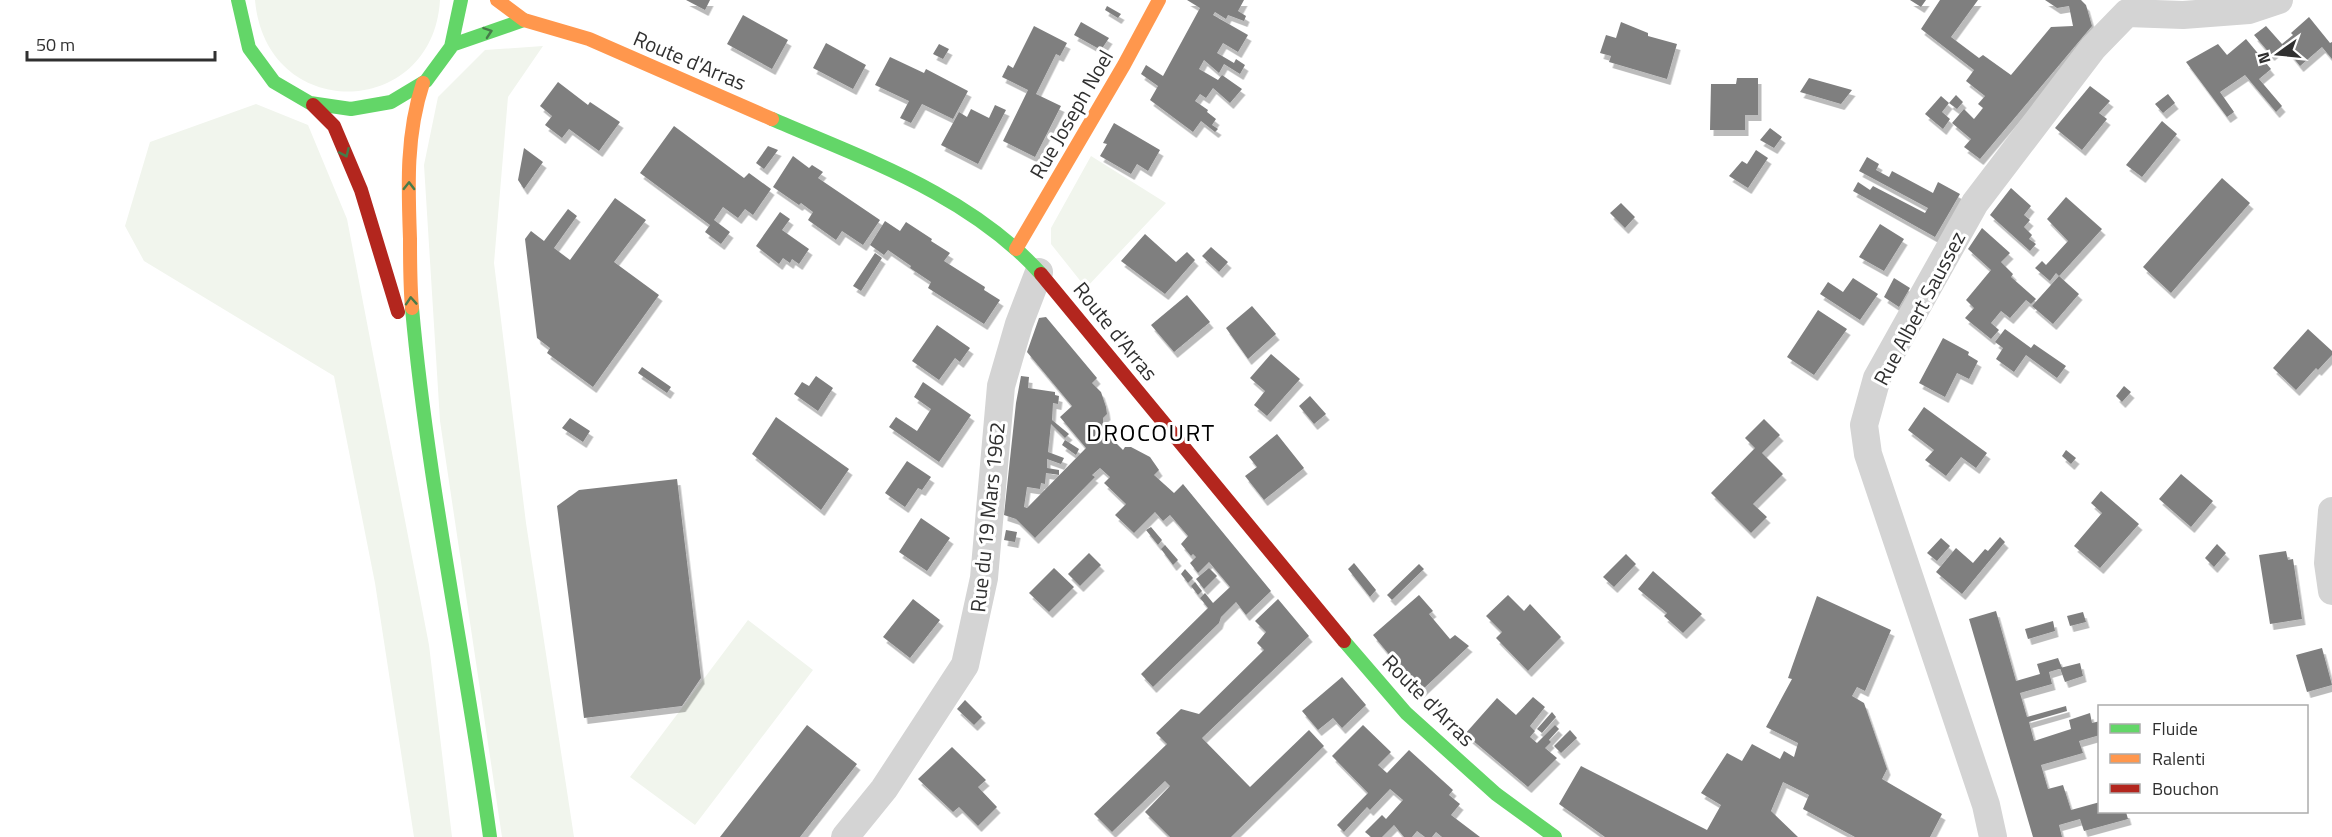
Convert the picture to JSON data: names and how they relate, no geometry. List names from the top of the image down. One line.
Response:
{"streets":{"main road":["Route d'Arras","Rue Joseph Noel"],"street":["Rue Albert Saussez","Rue du 19 Mars 1962"]},"crossings":[["Route d'Arras","Rue Joseph Noel"],["Route d'Arras","Rue du 19 Mars 1962"]],"districts":["DROCOURT"],"legend":["Fluide","Ralenti","Bouchon"],"scale_bar":"50 m","north":"left"}
